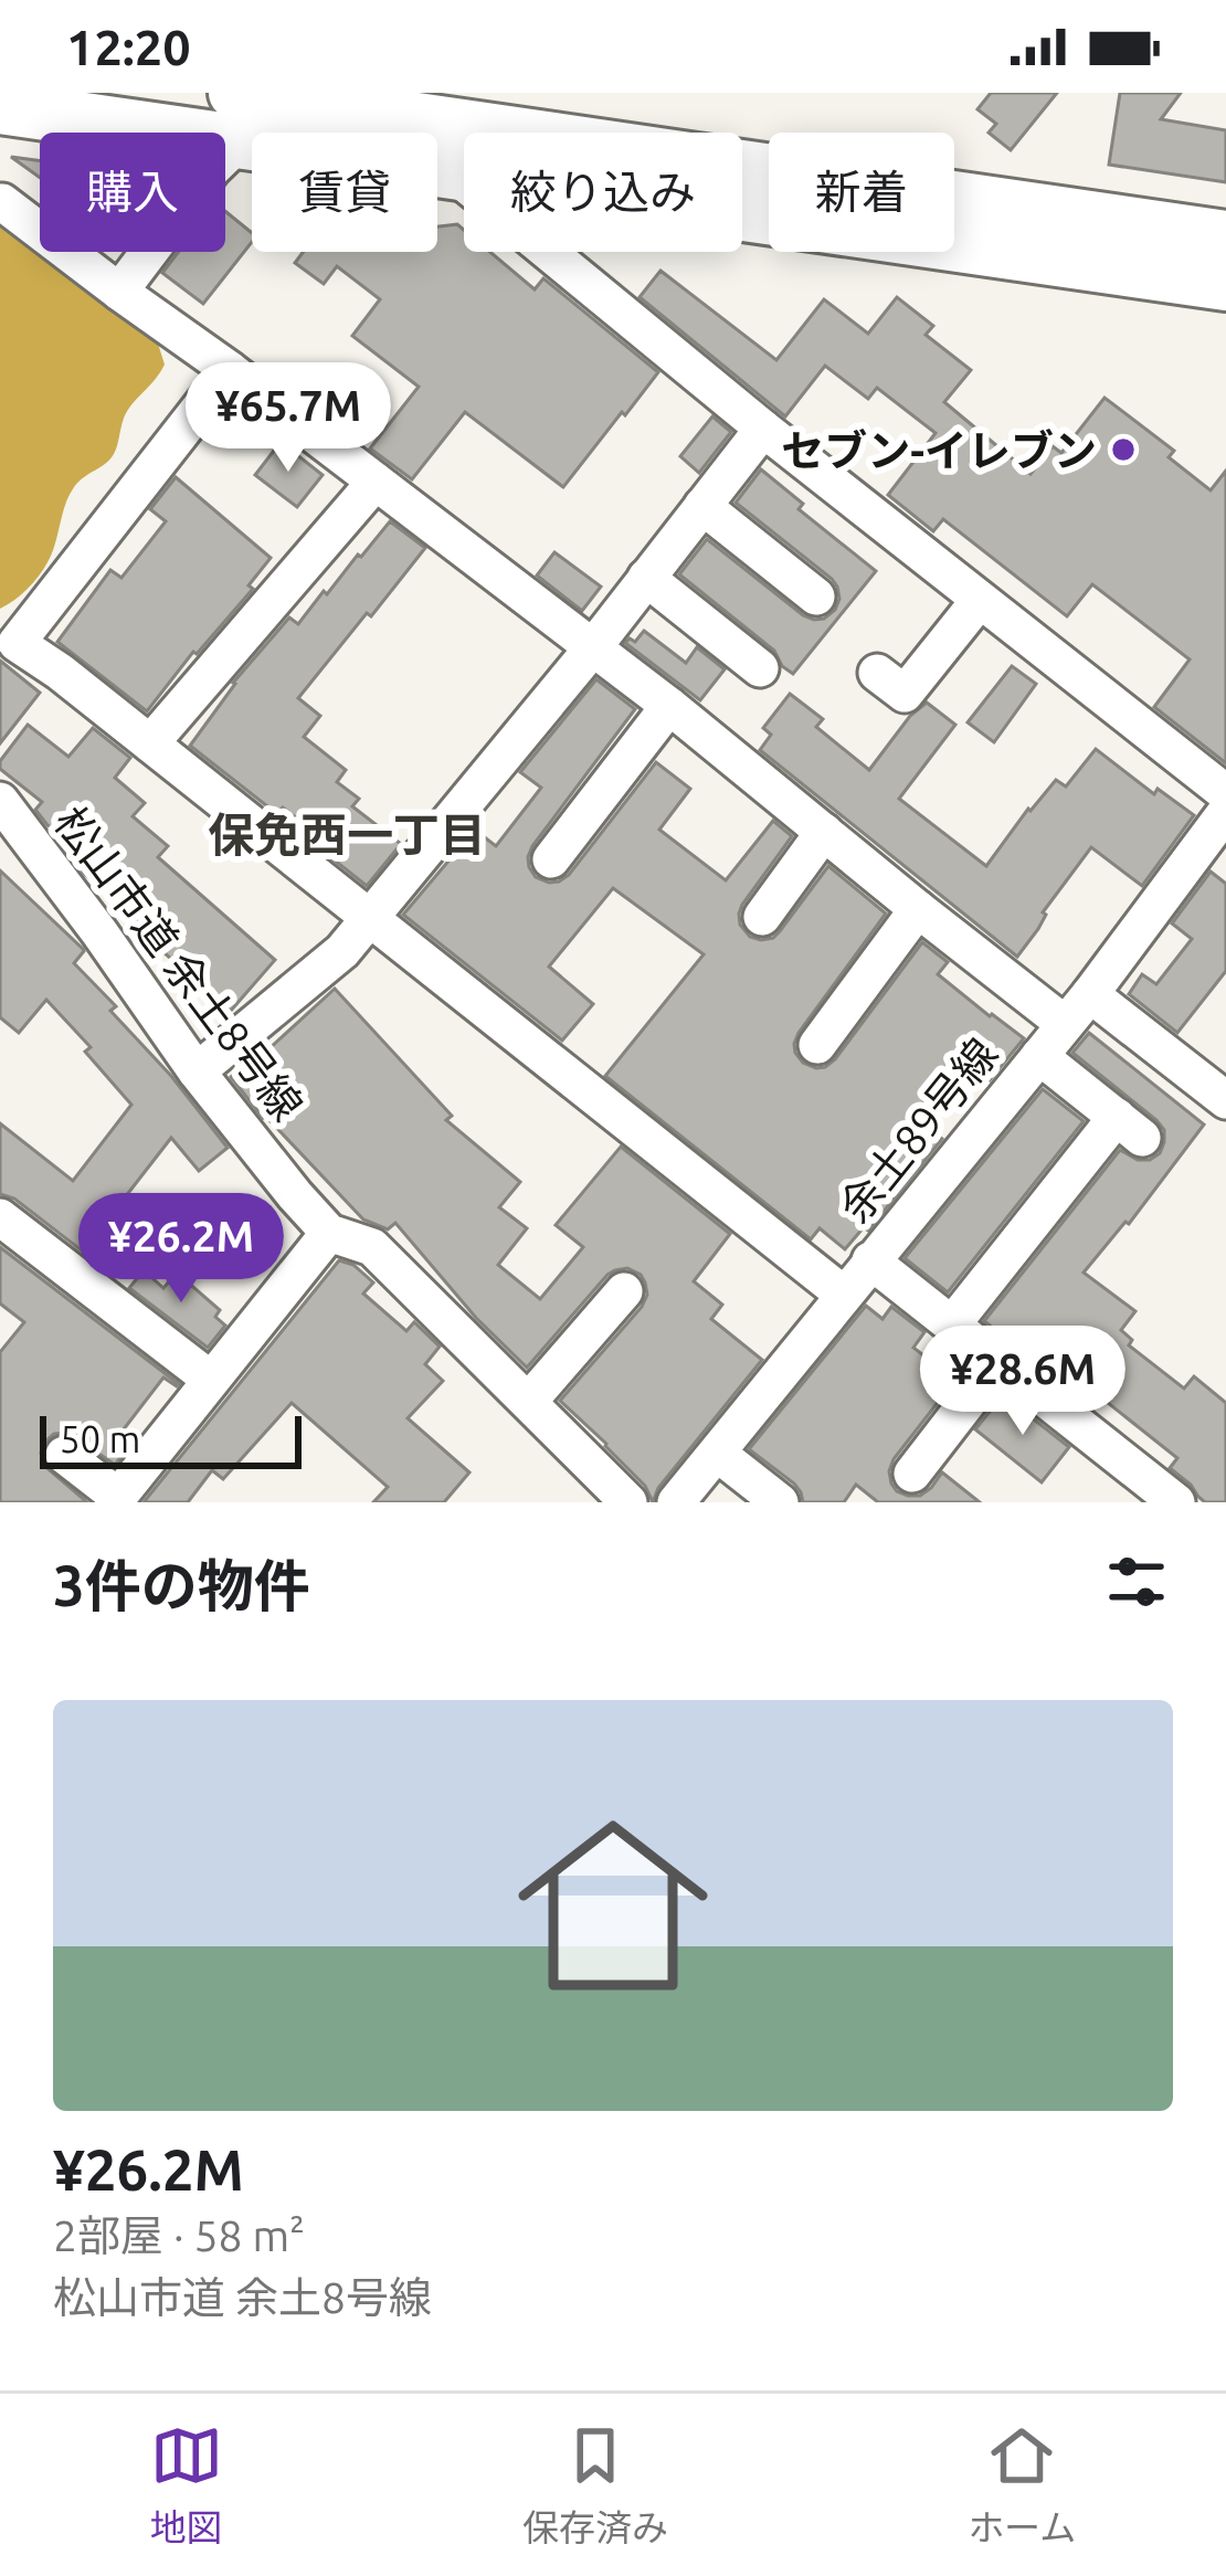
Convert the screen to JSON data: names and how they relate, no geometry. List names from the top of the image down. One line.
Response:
{"streets":{"street":["松山市道 余土8号線","余土89号線"]},"districts":["保免西一丁目"],"places":["セブン-イレブン"],"scale_bar":"50 m","page":{"status":"12:20","chip":["購入","賃貸","絞り込み","新着"],"price":["¥65.7M","¥26.2M","¥28.6M"],"scale":"50 m","heading":"3件の物件","list":[{"name":"¥26.2M","note":"2部屋 · 58 m² · 松山市道 余土8号線"}],"tabs":["地図","保存済み","ホーム"]}}
